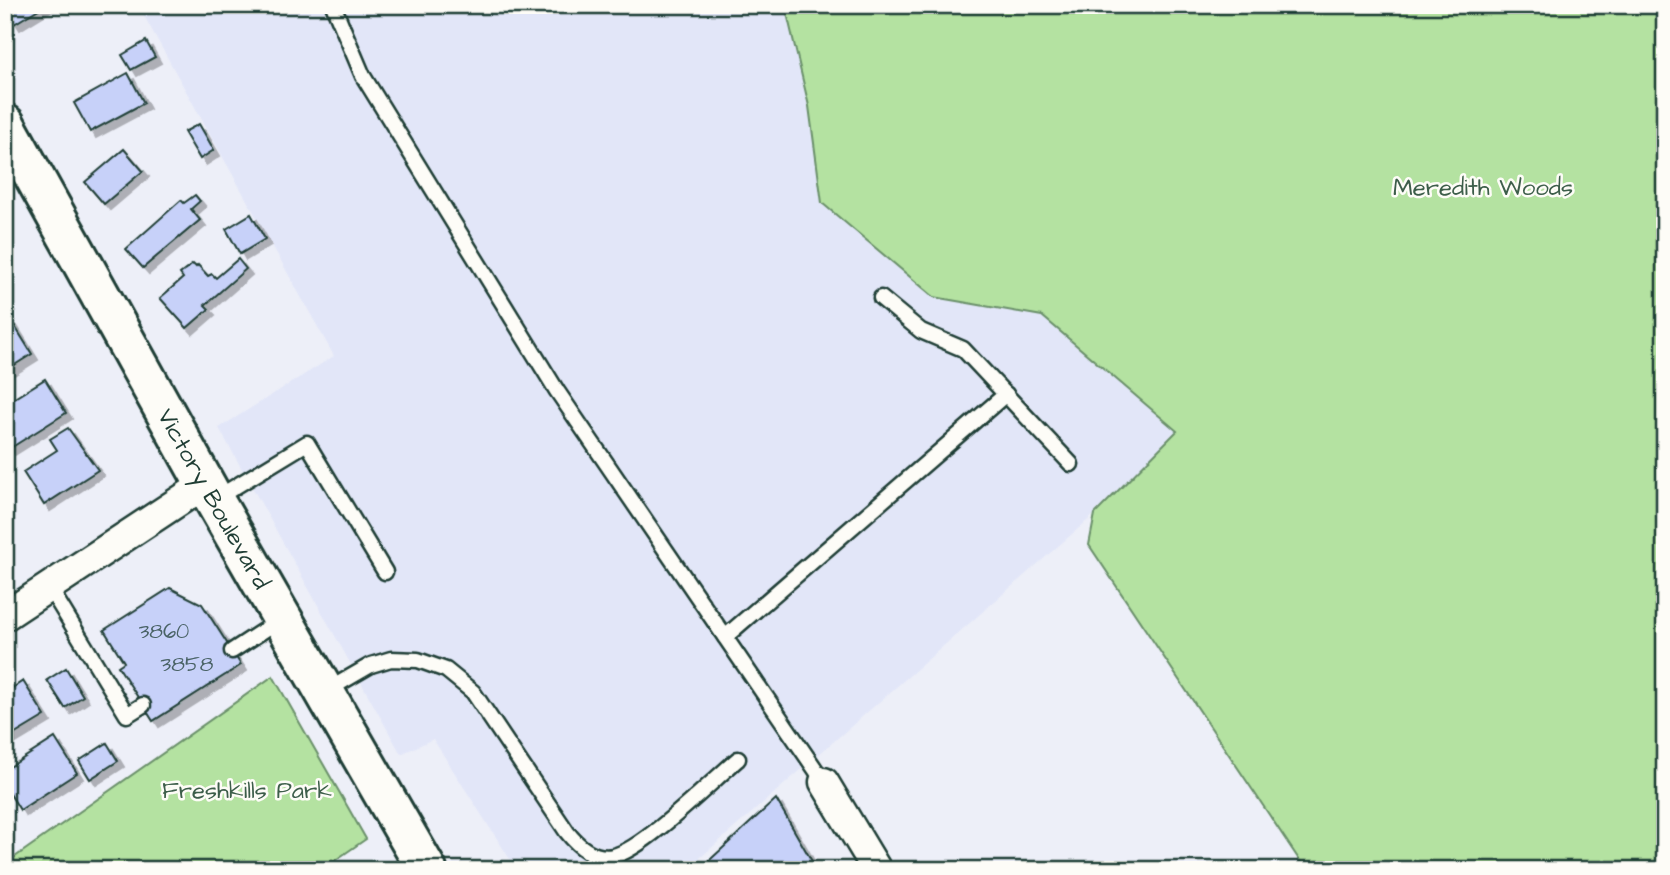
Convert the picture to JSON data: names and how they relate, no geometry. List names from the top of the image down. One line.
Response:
{"streets":{"main road":["Victory Boulevard"]},"parks":["Meredith Woods","Freshkills Park"],"house_numbers":["3860","3858"]}
